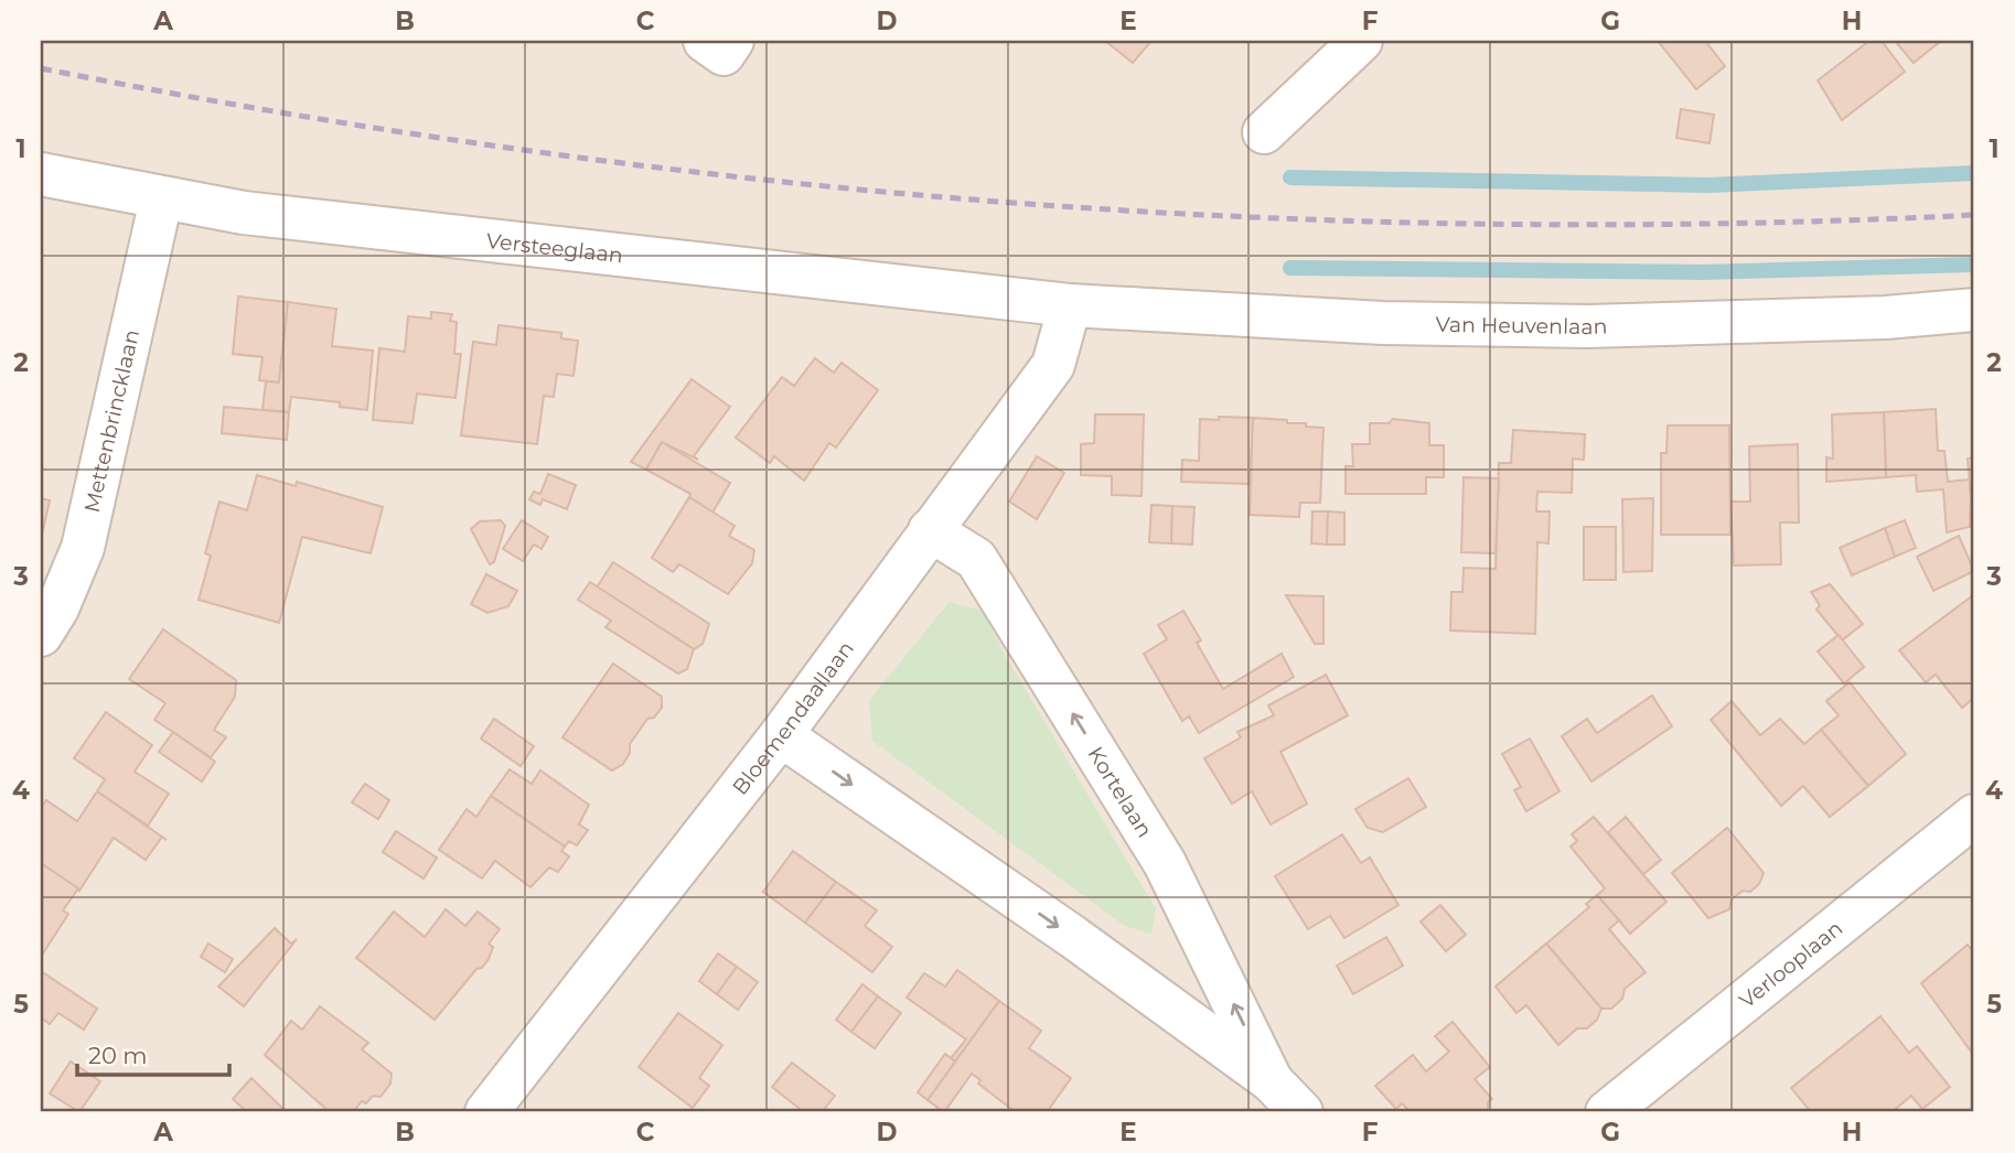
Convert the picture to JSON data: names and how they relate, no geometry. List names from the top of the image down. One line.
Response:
{"streets":{"street":["Versteeglaan","Van Heuvenlaan","Mettenbrincklaan","Bloemendaallaan","Kortelaan","Verlooplaan"]},"crossings":[["Versteeglaan","Van Heuvenlaan"],["Versteeglaan","Mettenbrincklaan"],["Versteeglaan","Bloemendaallaan"],["Van Heuvenlaan","Bloemendaallaan"],["Bloemendaallaan","Kortelaan"]],"scale_bar":"20 m","grid":{"columns":["A","B","C","D","E","F","G","H"],"rows":["1","2","3","4","5"]}}
